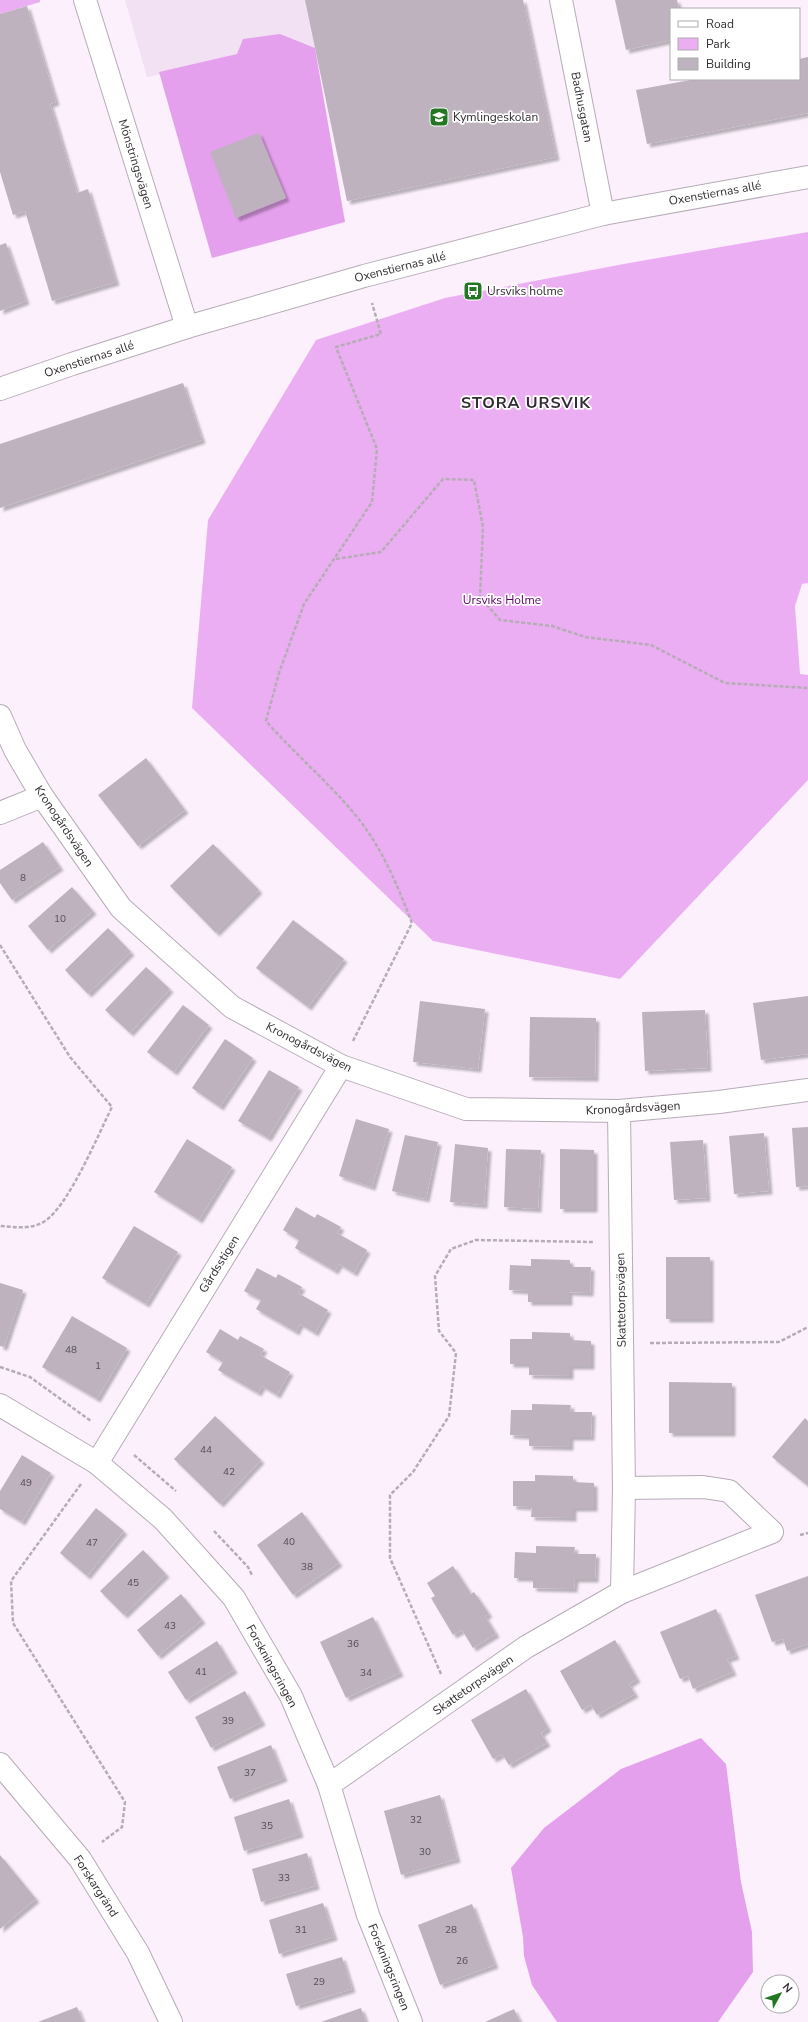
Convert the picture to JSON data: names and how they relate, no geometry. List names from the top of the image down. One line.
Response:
{"streets":{"street":["Badhusgatan","Mönstringsvägen","Oxenstiernas allé","Kronogårdsvägen","Gårdsstigen","Skattetorpsvägen","Forskningsringen","Forskargränd"]},"crossings":[["Badhusgatan","Oxenstiernas allé"],["Mönstringsvägen","Oxenstiernas allé"],["Kronogårdsvägen","Gårdsstigen"],["Kronogårdsvägen","Skattetorpsvägen"],["Gårdsstigen","Forskningsringen"],["Skattetorpsvägen","Forskningsringen"]],"districts":["STORA URSVIK"],"parks":["Ursviks Holme"],"places":{"school or university":["Kymlingeskolan"],"bus stop":["Ursviks holme"]},"house_numbers":["8","10","48","1","44","42","49","40","47","38","45","43","36","41","34","39","37","32","35","30","33","31","28","26","29"],"legend":["Road","Park","Building"],"north":"top right"}
